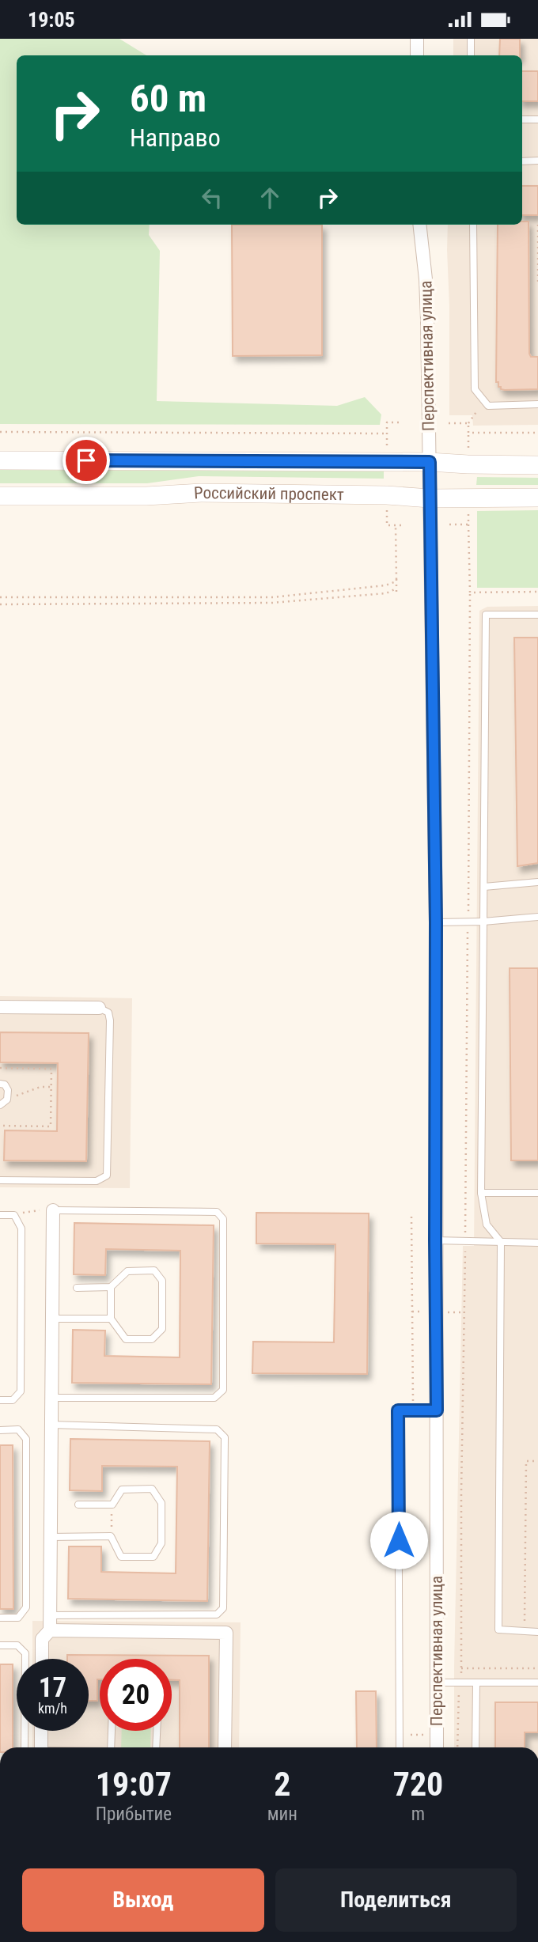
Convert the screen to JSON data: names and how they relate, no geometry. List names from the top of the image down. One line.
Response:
{"streets":{"main road":["Российский проспект"],"street":["Перспективная улица"]},"crossings":[["Перспективная улица","Российский проспект"]],"page":{"status":"19:05","turn":["60 m","Направо"],"speed":"17 km/h","limit":"20","eta":["19:07","Прибытие","2","мин","720","m"],"buttons":["Выход","Поделиться"]}}
